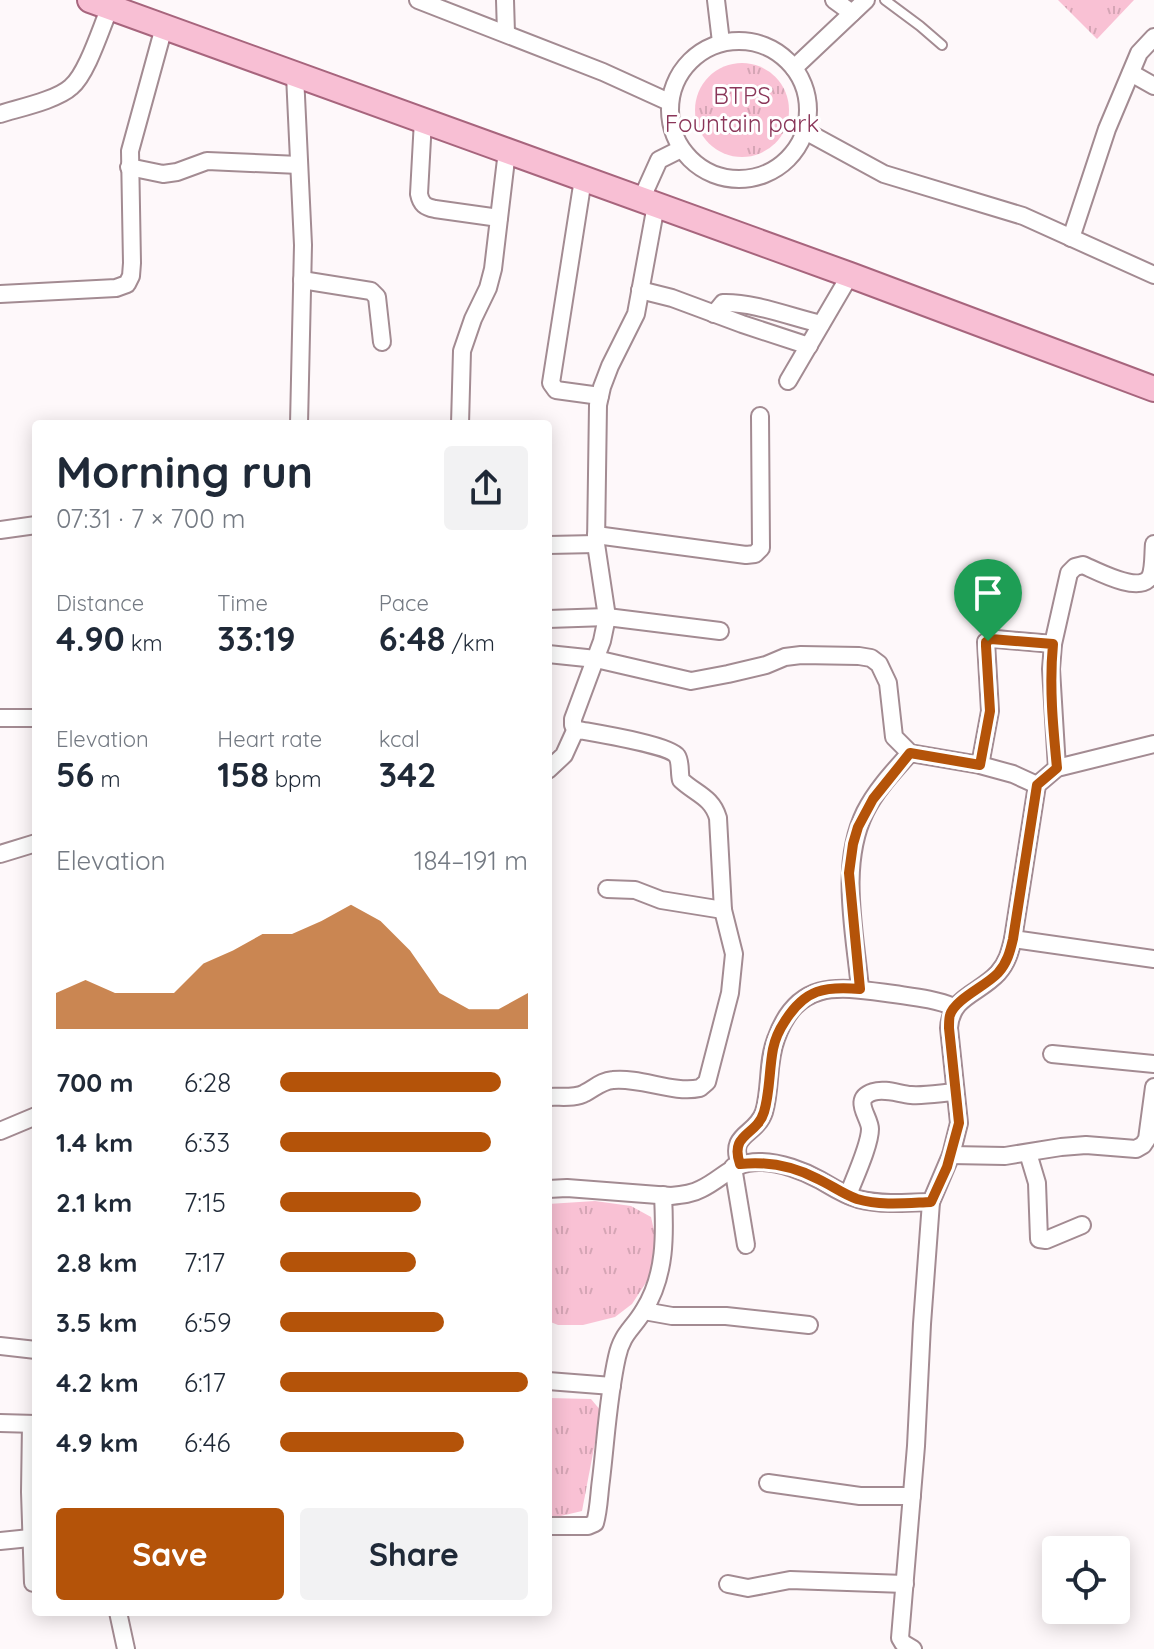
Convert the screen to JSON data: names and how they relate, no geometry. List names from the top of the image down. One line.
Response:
{"parks":["BTPS Fountain park"],"page":{"heading":["Morning run","07:31 · 7 × 700 m"],"stats":[["Distance","4.90 km"],["Time","33:19"],["Pace","6:48 /km"],["Elevation","56 m"],["Heart rate","158 bpm"],["kcal","342"]],"chart":["Elevation","184–191 m"],"list":[{"name":"700 m","note":"6:28"},{"name":"1.4 km","note":"6:33"},{"name":"2.1 km","note":"7:15"},{"name":"2.8 km","note":"7:17"},{"name":"3.5 km","note":"6:59"},{"name":"4.2 km","note":"6:17"},{"name":"4.9 km","note":"6:46"}],"buttons":["Save","Share"]}}
